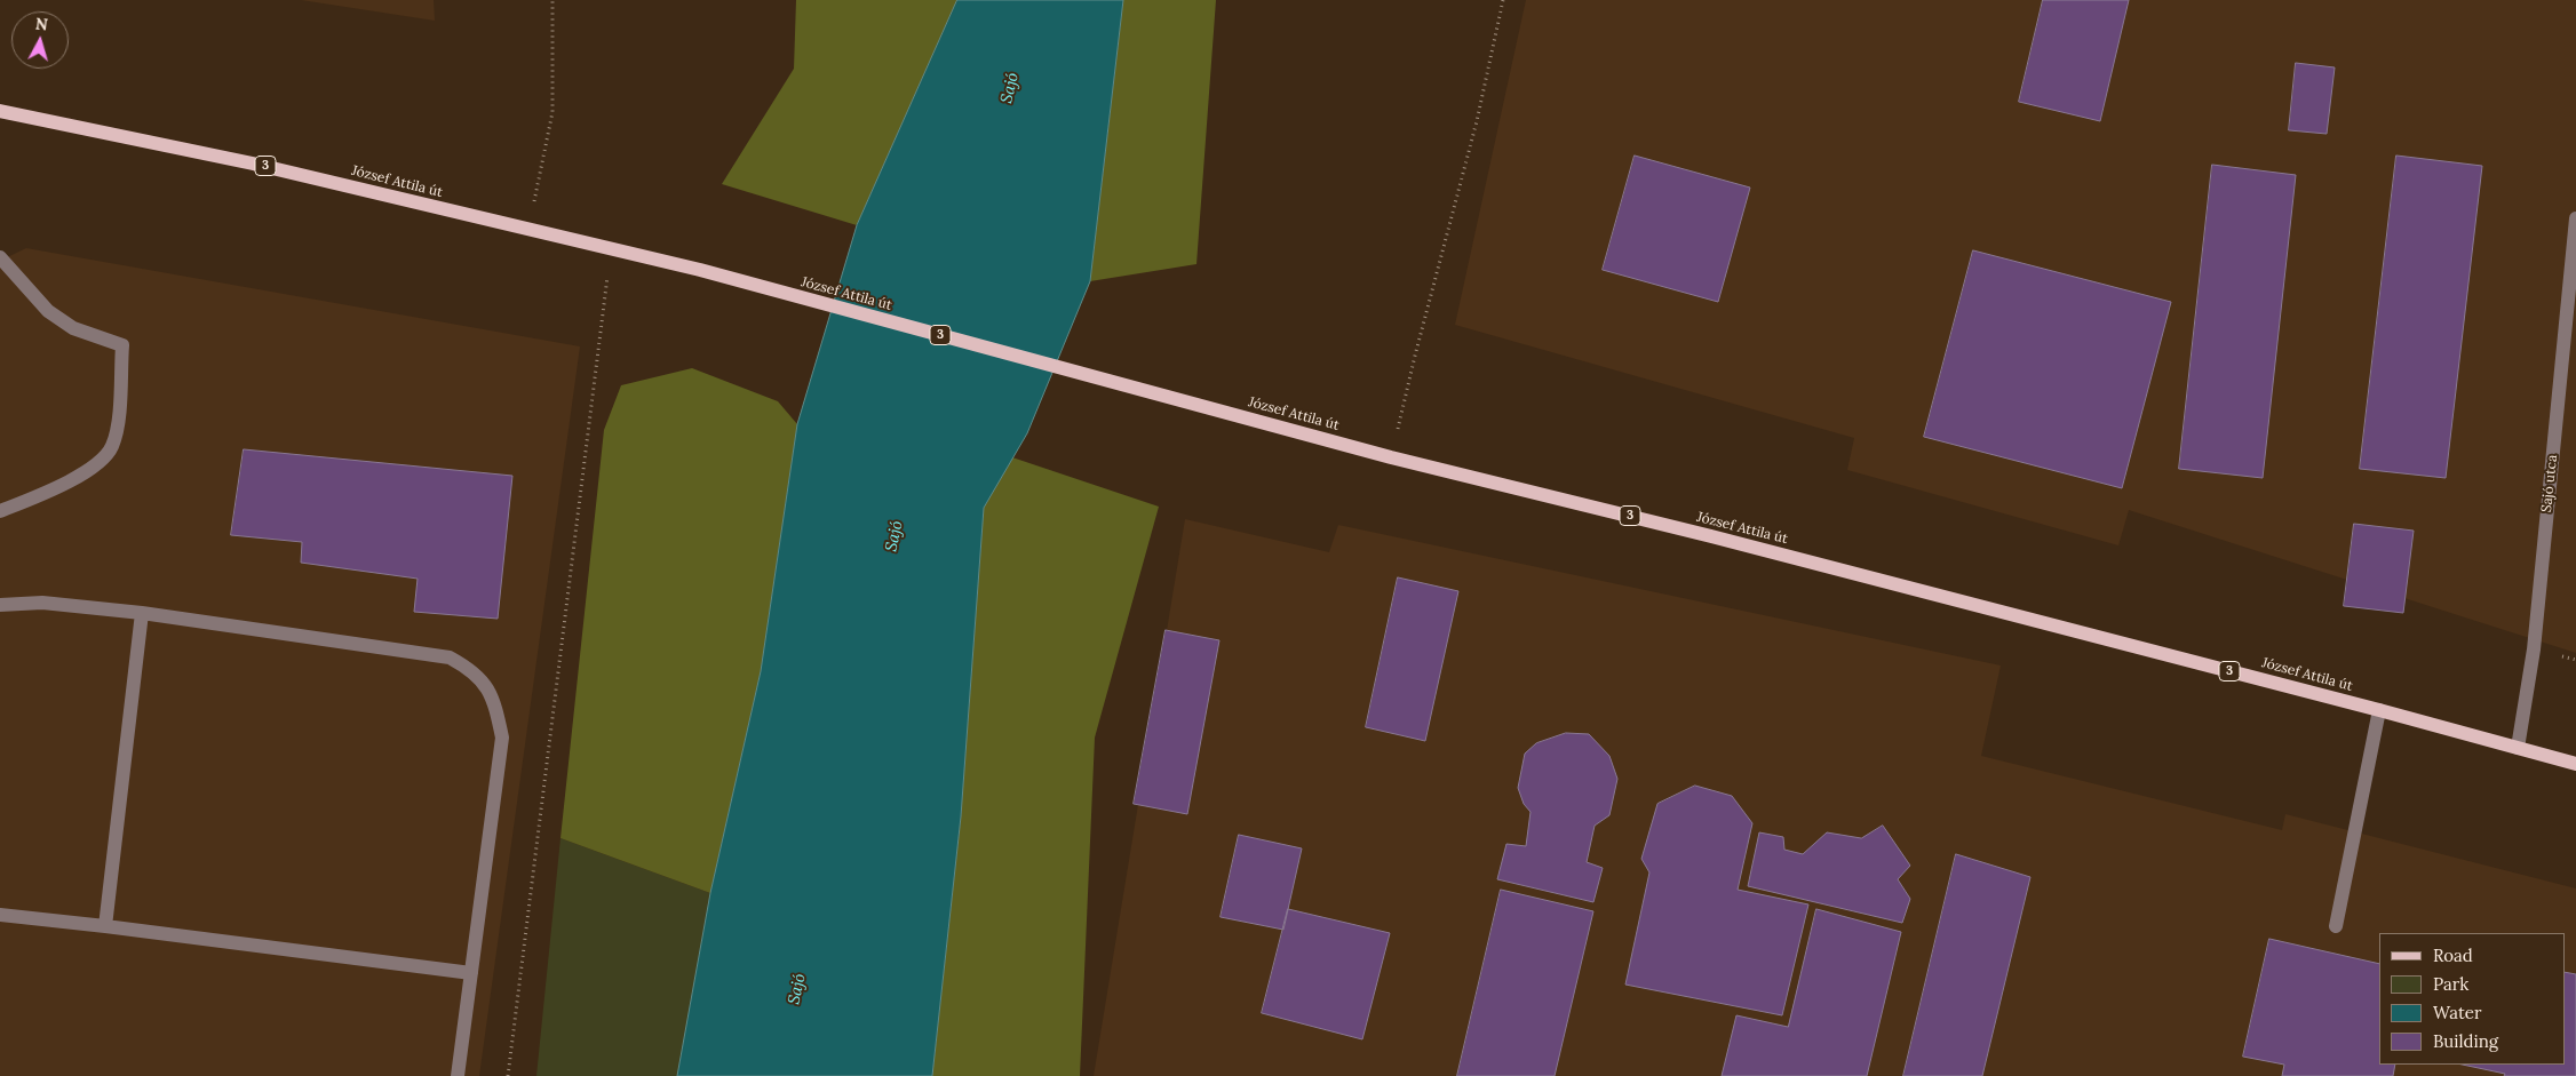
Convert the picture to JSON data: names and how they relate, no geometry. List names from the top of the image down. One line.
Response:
{"streets":{"main road":["3","József Attila út"],"street":["Sajó utca"]},"crossings":[["József Attila út","Sajó utca"]],"water":["Sajó"],"legend":["Road","Park","Water","Building"],"north":"top"}
